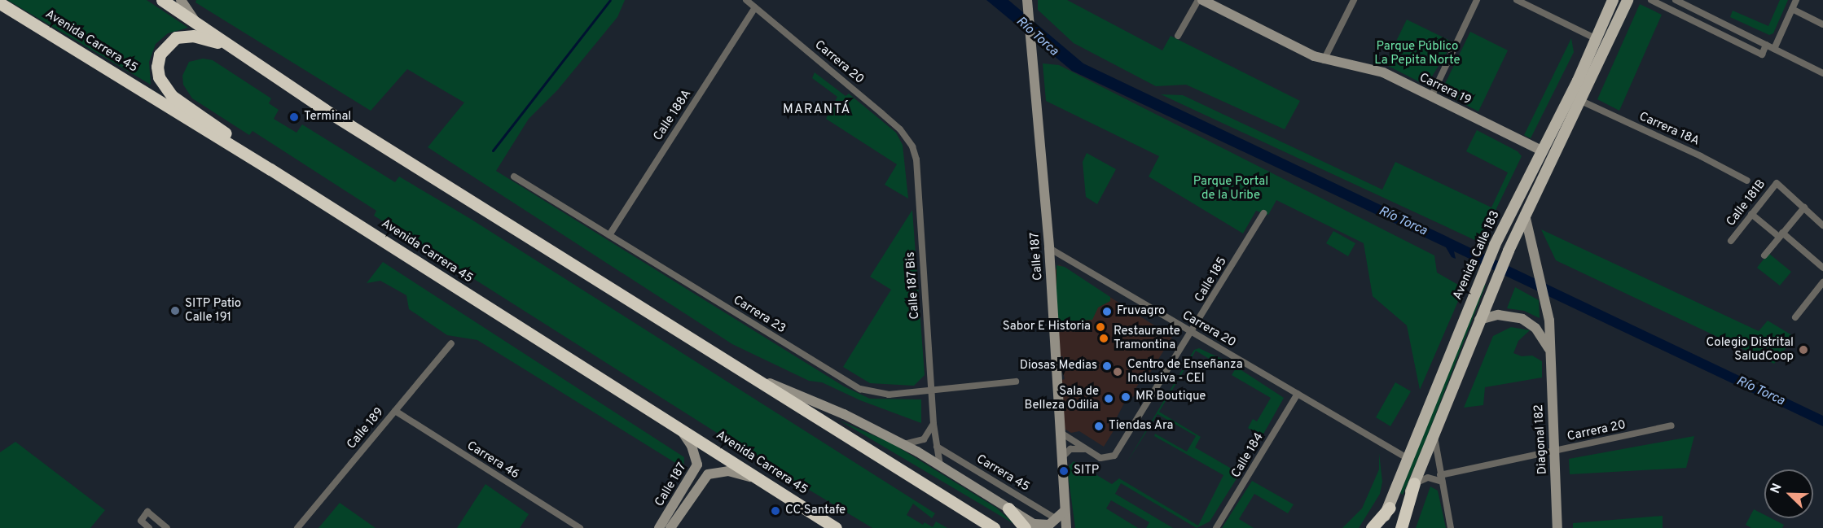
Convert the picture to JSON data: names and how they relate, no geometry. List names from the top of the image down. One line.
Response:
{"streets":{"highway":["Avenida Carrera 45"],"main road":["Avenida Calle 183"],"street":["Carrera 20","Carrera 19","Calle 188A","Carrera 18A","Calle 181B","Calle 187","Calle 185","Calle 187 Bis","Carrera 23","Calle 189","Diagonal 182","Calle 184","Carrera 46","Carrera 45"]},"crossings":[["Avenida Carrera 45","Calle 187"],["Carrera 20","Calle 188A"],["Carrera 20","Avenida Calle 183"],["Carrera 20","Calle 187"],["Carrera 20","Calle 185"],["Carrera 20","Calle 187 Bis"],["Carrera 20","Diagonal 182"],["Carrera 20","Calle 184"],["Carrera 19","Avenida Calle 183"],["Calle 188A","Carrera 23"],["Calle 187","Carrera 45"],["Calle 187 Bis","Carrera 23"],["Calle 187 Bis","Carrera 45"],["Calle 189","Carrera 46"]],"districts":["MARANTÁ"],"water":["Río Torca"],"parks":["Parque Público La Pepita Norte","Parque Portal de la Uribe"],"places":["Terminal","SITP Patio Calle 191","Fruvagro","Sabor E Historia","Restaurante Tramontina","Colegio Distrital SaludCoop","Diosas Medias","Centro de Enseñanza Inclusiva - CEI","MR Boutique","Sala de Belleza Odilia","Tiendas Ara","SITP","CC Santafe"],"north":"top left"}
